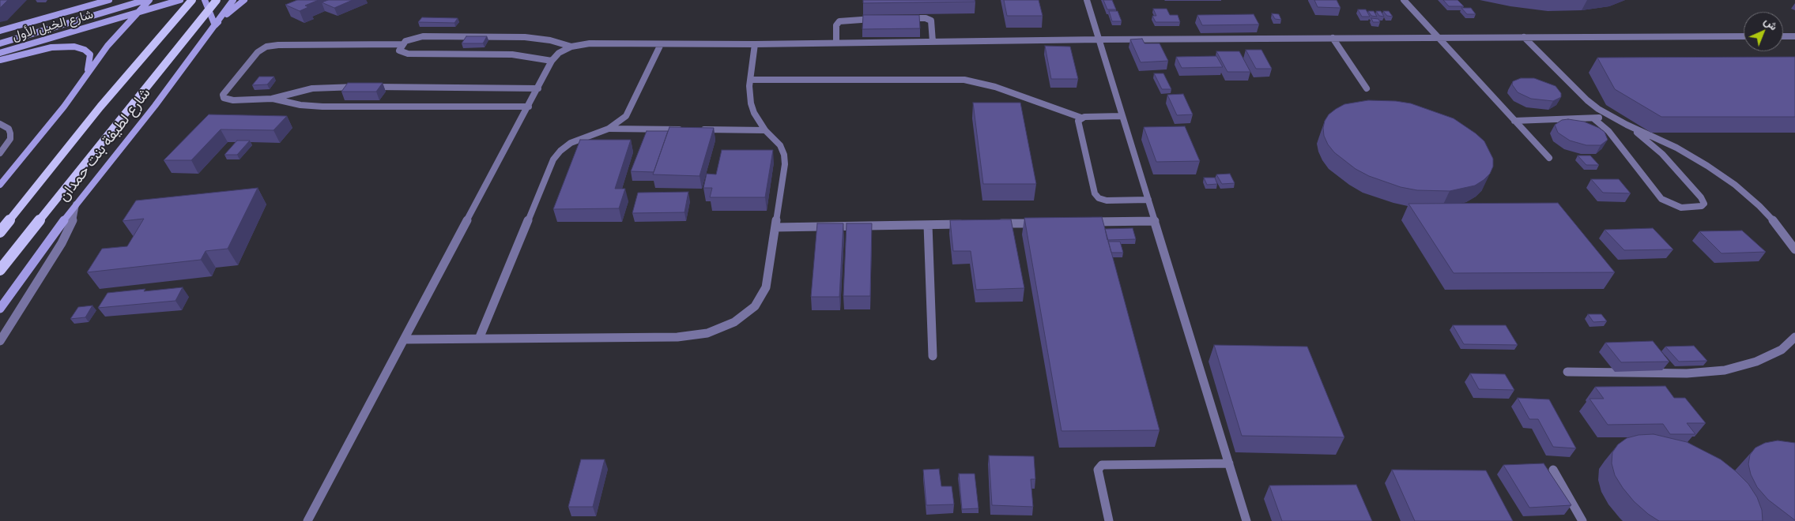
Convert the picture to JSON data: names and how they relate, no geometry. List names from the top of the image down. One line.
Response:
{"streets":{"main road":["شارع لطيفة بنت حمدان"],"street":["شارع الخيل الأول"]},"north":"top right"}
